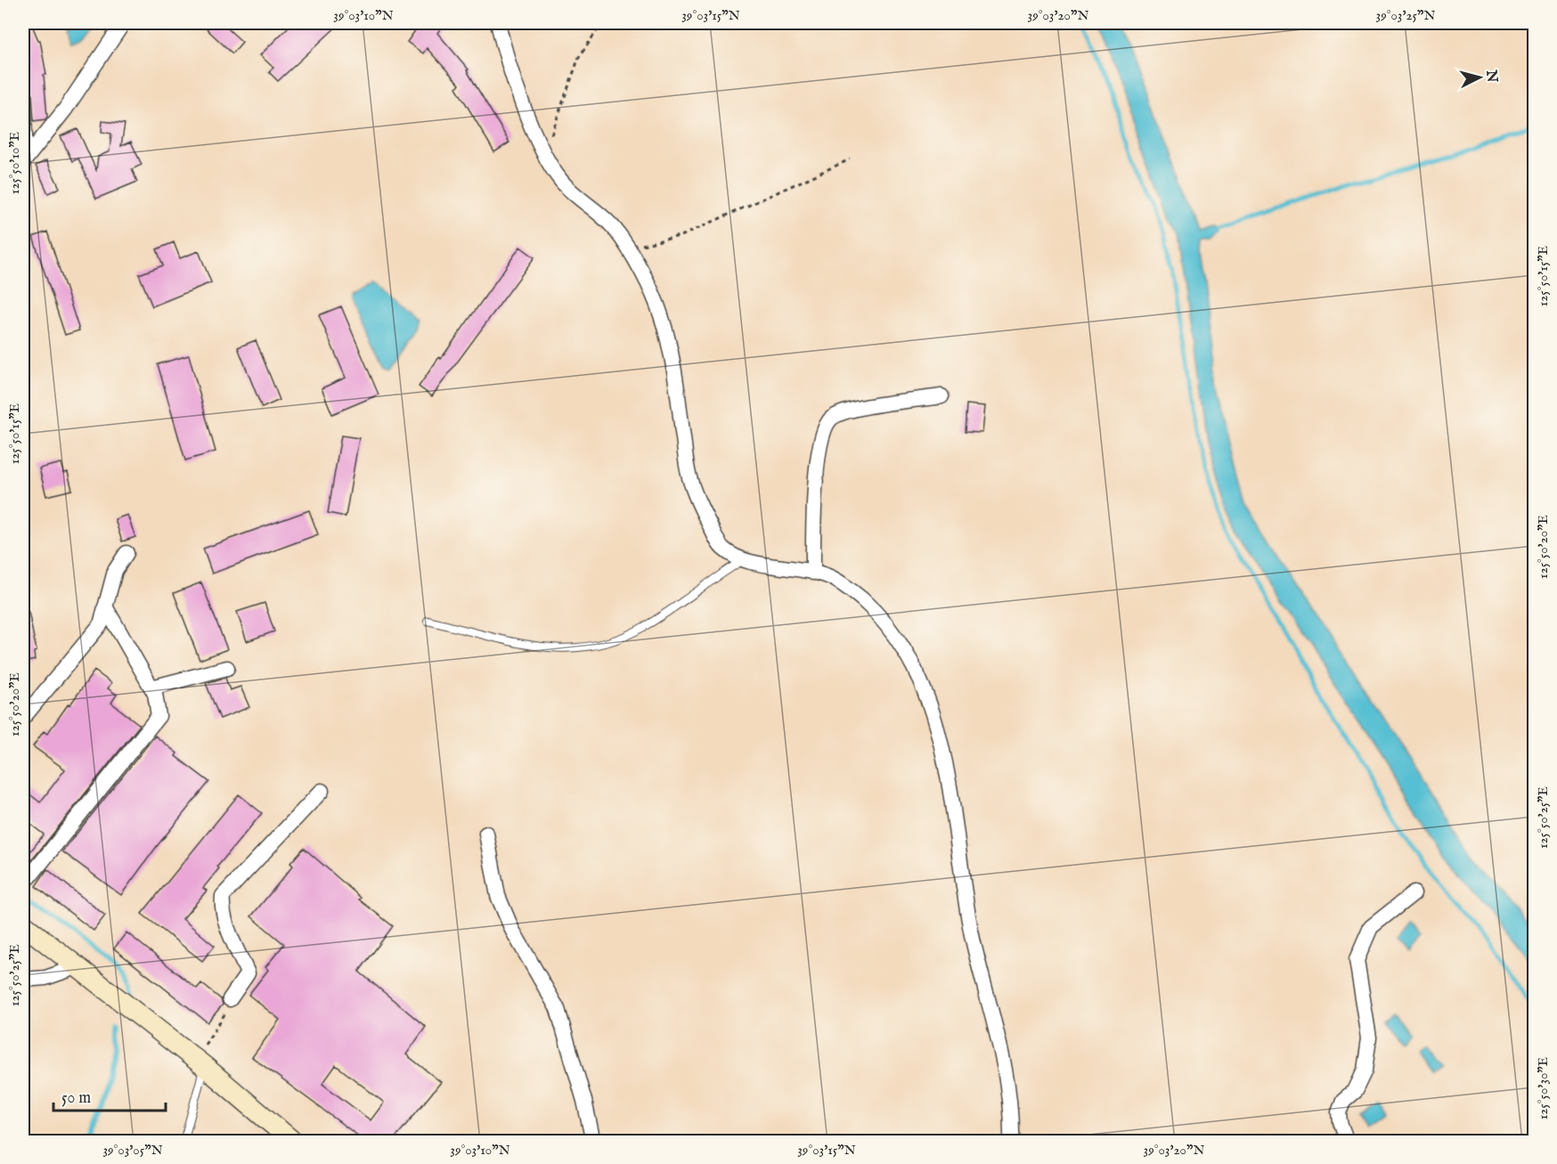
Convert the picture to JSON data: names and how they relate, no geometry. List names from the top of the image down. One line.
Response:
{"scale_bar":"50 m","north":"right","coordinates":["39°03'10\"N","39°03'15\"N","39°03'20\"N","39°03'25\"N","125°50'10\"E","125°50'15\"E","125°50'20\"E","125°50'25\"E","125°50'30\"E","39°03'05\"N"]}
